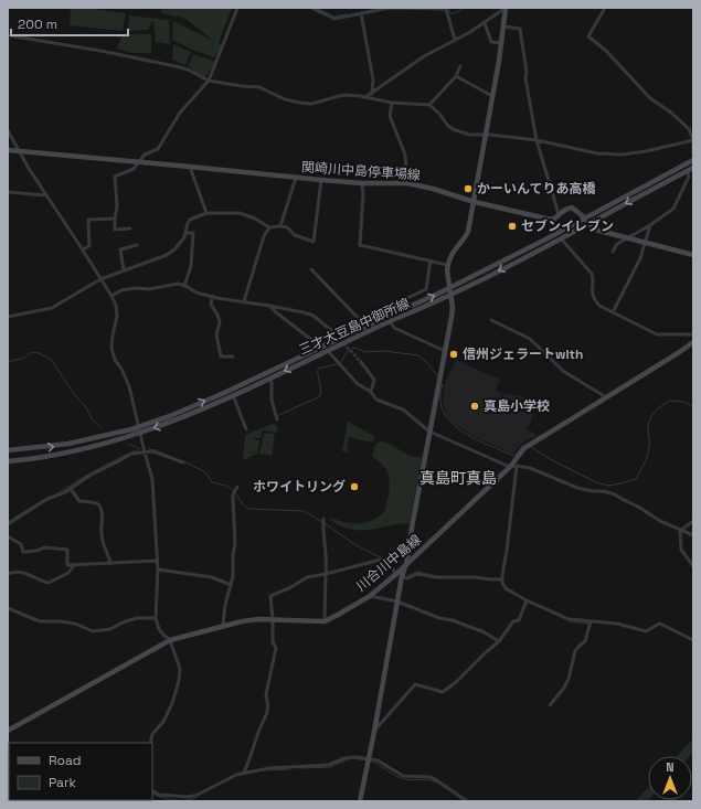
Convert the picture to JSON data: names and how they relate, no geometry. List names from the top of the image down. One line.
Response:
{"streets":{"main road":["関崎川中島停車場線","三才大豆島中御所線","川合川中島線"]},"crossings":[["関崎川中島停車場線","三才大豆島中御所線"]],"districts":["真島町真島"],"places":["かーいんてりあ高橋","セブンイレブン","信州ジェラートwith","真島小学校","ホワイトリング"],"legend":["Road","Park"],"scale_bar":"200 m","north":"top"}
